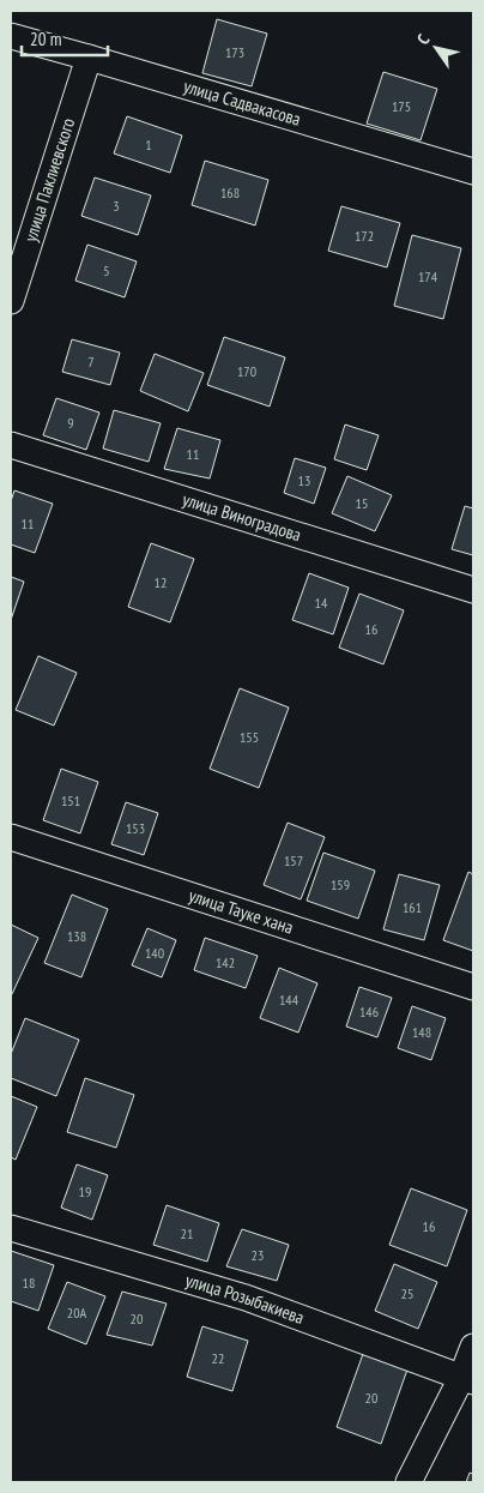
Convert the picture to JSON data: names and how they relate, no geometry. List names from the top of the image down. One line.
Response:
{"streets":{"street":["улица Садвакасова","улица Паклиевского","улица Виноградова","улица Тауке хана","улица Розыбакиева"]},"crossings":[["улица Садвакасова","улица Паклиевского"]],"house_numbers":["173","175","1","168","3","172","5","174","7","170","9","11","13","15","11","12","14","16","155","151","153","157","159","161","138","140","142","144","146","148","19","16","21","23","18","25","20А","20","22","20"],"scale_bar":"20 m","north":"top left"}
